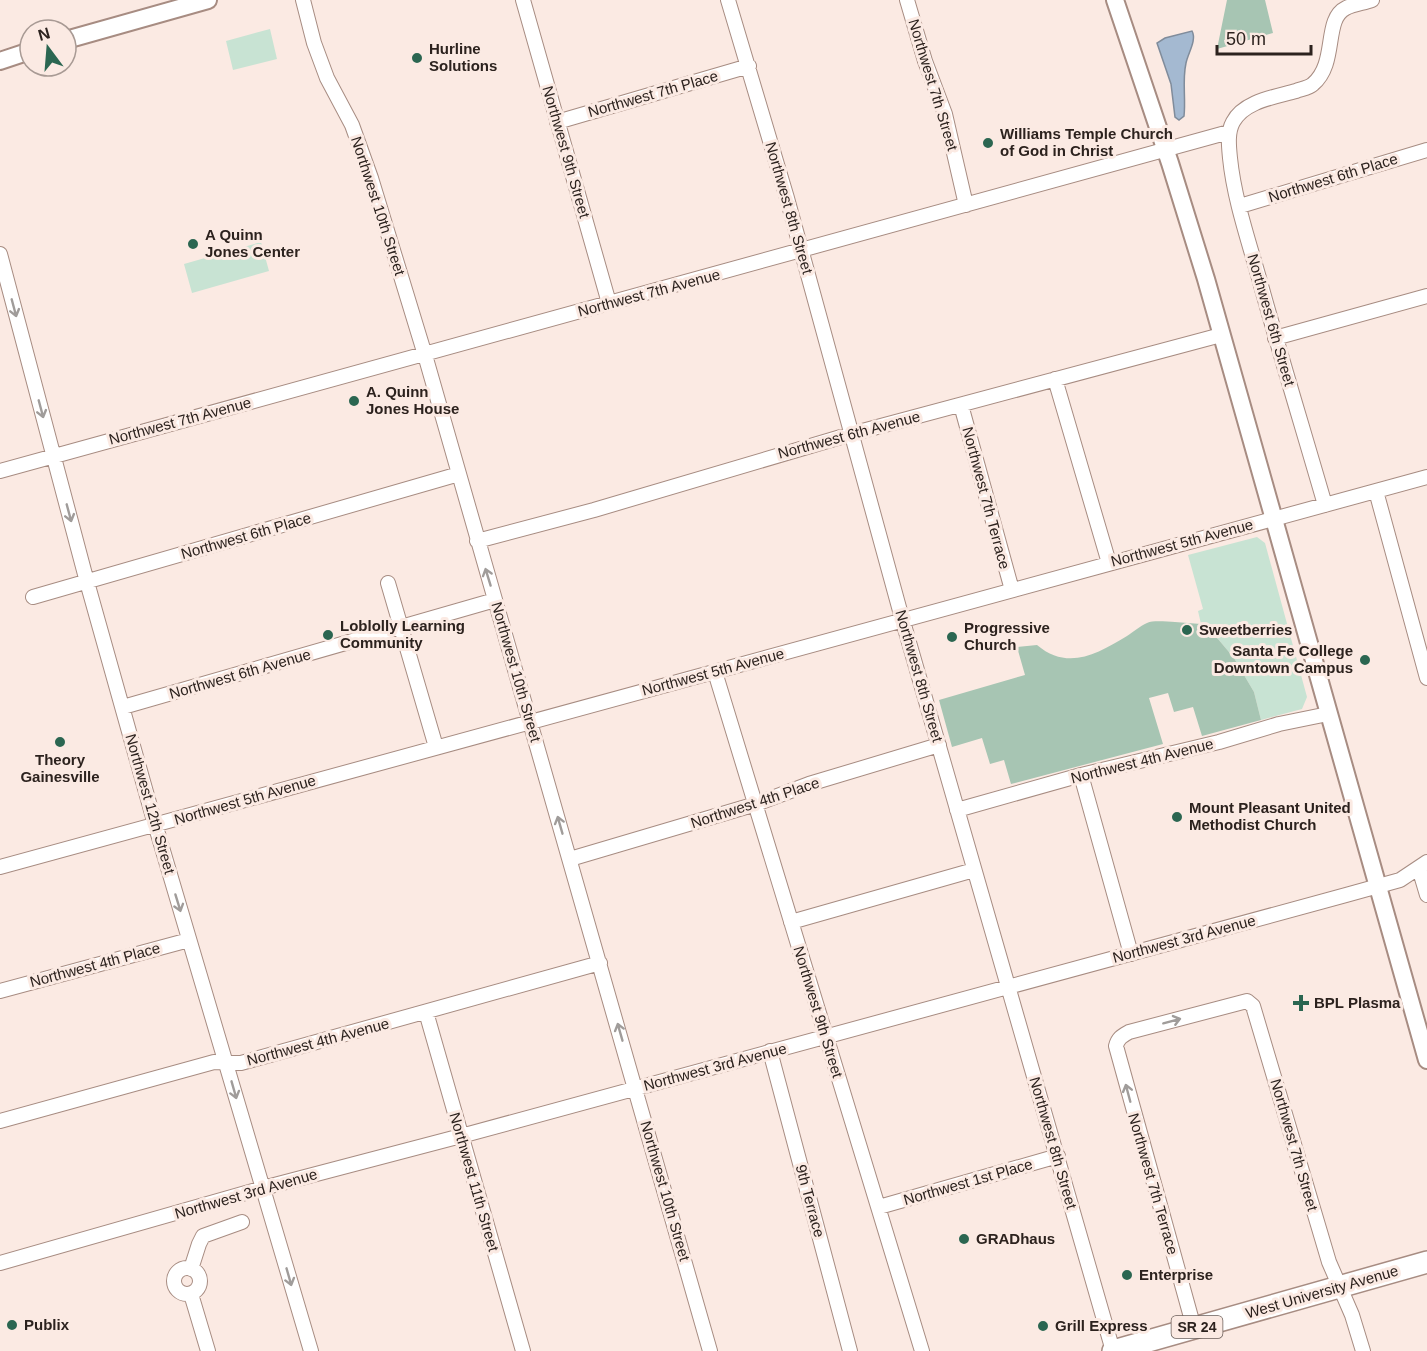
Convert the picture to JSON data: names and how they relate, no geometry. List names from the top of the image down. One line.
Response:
{"streets":{"main road":["West University Avenue","SR 24"],"street":["Northwest 7th Street","Northwest 7th Place","Northwest 9th Street","Northwest 6th Place","Northwest 10th Street","Northwest 8th Street","Northwest 7th Avenue","Northwest 6th Street","Northwest 6th Avenue","Northwest 7th Terrace","Northwest 5th Avenue","Northwest 4th Avenue","Northwest 4th Place","Northwest 12th Street","Northwest 3rd Avenue","Northwest 11th Street","Northwest 1st Place","9th Terrace"]},"crossings":[["Northwest 7th Street","Northwest 7th Avenue"],["Northwest 7th Street","Northwest 7th Terrace"],["Northwest 7th Street","West University Avenue"],["Northwest 7th Place","Northwest 9th Street"],["Northwest 7th Place","Northwest 8th Street"],["Northwest 9th Street","Northwest 7th Avenue"],["Northwest 9th Street","Northwest 5th Avenue"],["Northwest 9th Street","Northwest 4th Place"],["Northwest 9th Street","Northwest 3rd Avenue"],["Northwest 9th Street","Northwest 1st Place"],["Northwest 6th Place","Northwest 10th Street"],["Northwest 6th Place","Northwest 6th Street"],["Northwest 6th Place","Northwest 12th Street"],["Northwest 10th Street","Northwest 7th Avenue"],["Northwest 10th Street","Northwest 6th Avenue"],["Northwest 10th Street","Northwest 5th Avenue"],["Northwest 10th Street","Northwest 4th Avenue"],["Northwest 10th Street","Northwest 4th Place"],["Northwest 10th Street","Northwest 3rd Avenue"],["Northwest 8th Street","Northwest 7th Avenue"],["Northwest 8th Street","Northwest 6th Avenue"],["Northwest 8th Street","Northwest 5th Avenue"],["Northwest 8th Street","Northwest 4th Avenue"],["Northwest 8th Street","Northwest 4th Place"],["Northwest 8th Street","Northwest 3rd Avenue"],["Northwest 8th Street","Northwest 1st Place"],["Northwest 8th Street","West University Avenue"],["Northwest 7th Avenue","Northwest 6th Street"],["Northwest 7th Avenue","Northwest 12th Street"],["Northwest 6th Street","Northwest 5th Avenue"],["Northwest 6th Avenue","Northwest 7th Terrace"],["Northwest 6th Avenue","Northwest 12th Street"],["Northwest 7th Terrace","Northwest 5th Avenue"],["Northwest 7th Terrace","West University Avenue"],["Northwest 5th Avenue","Northwest 12th Street"],["Northwest 4th Avenue","Northwest 12th Street"],["Northwest 4th Avenue","Northwest 11th Street"],["Northwest 4th Place","Northwest 12th Street"],["Northwest 12th Street","Northwest 3rd Avenue"],["Northwest 3rd Avenue","Northwest 11th Street"],["Northwest 3rd Avenue","9th Terrace"]],"one_way":["Northwest 12th Street"],"places":{"other":["Hurline Solutions","Williams Temple Church of God in Christ","A Quinn Jones Center","A. Quinn Jones House","Sweetberries","Loblolly Learning Community","Progressive Church","Santa Fe College Downtown Campus","Theory Gainesville","Mount Pleasant United Methodist Church","GRADhaus","Enterprise","Publix","Grill Express"],"health":["BPL Plasma"]},"scale_bar":"50 m","north":"top"}
